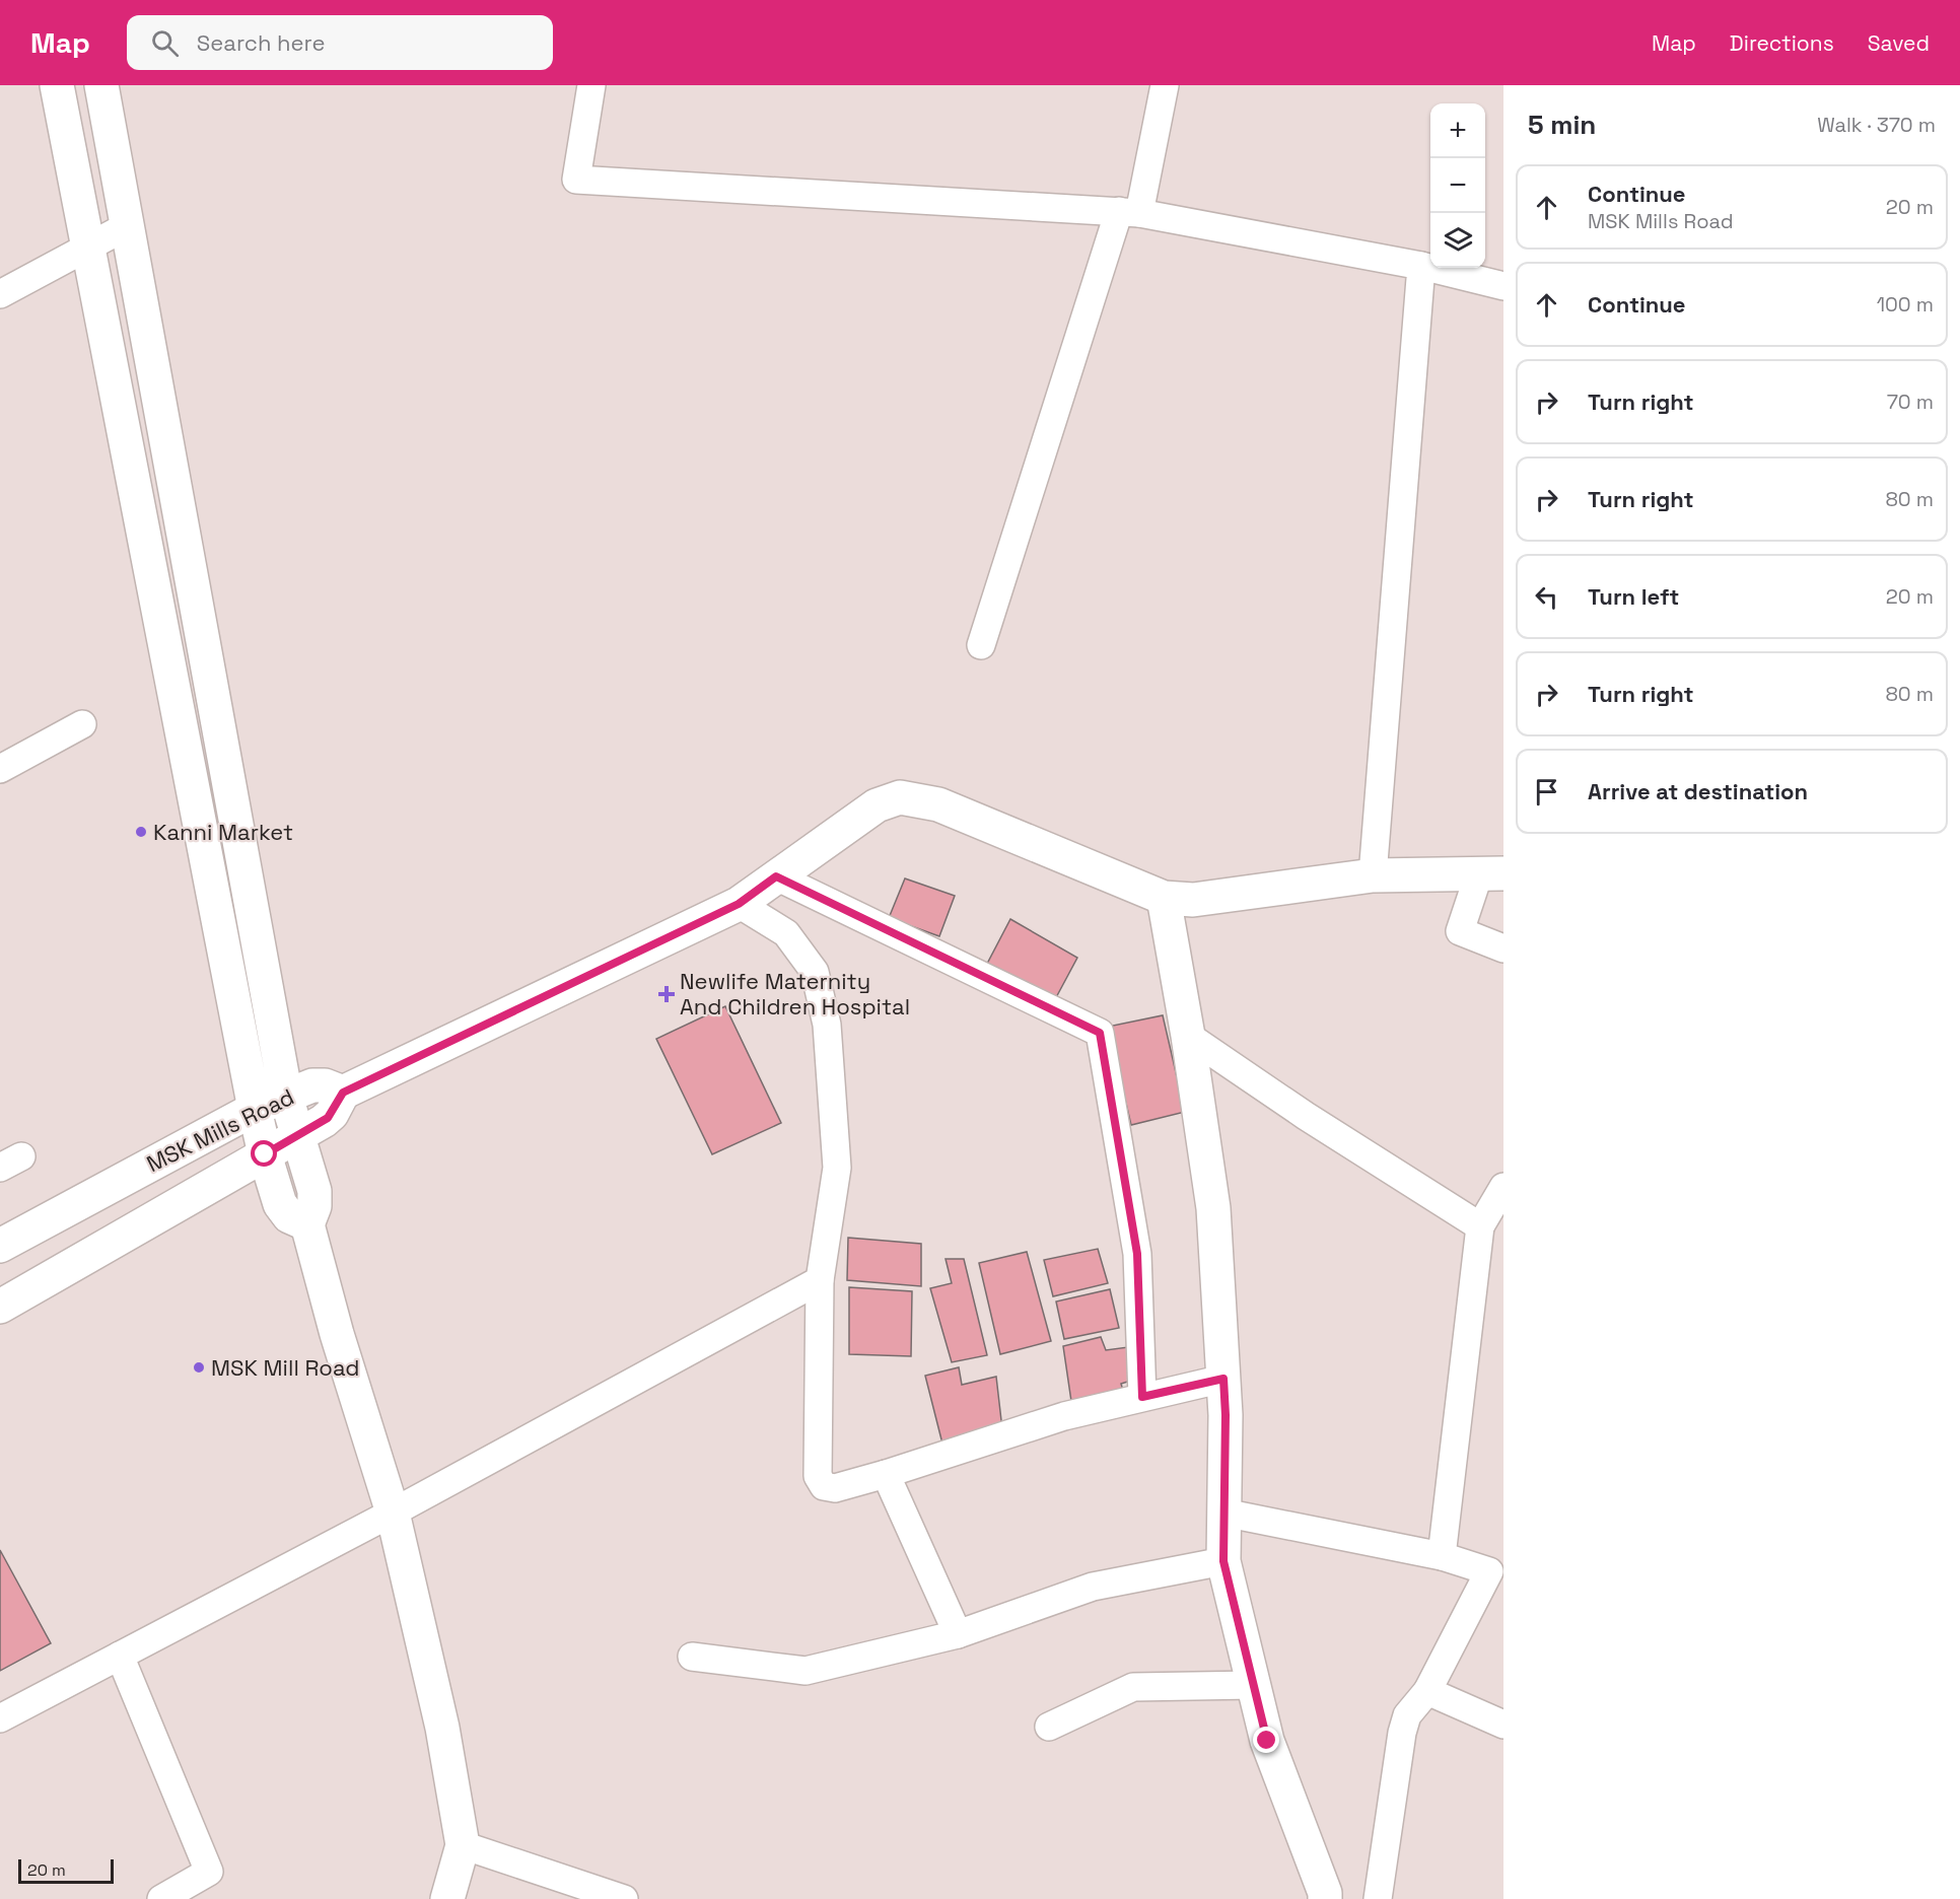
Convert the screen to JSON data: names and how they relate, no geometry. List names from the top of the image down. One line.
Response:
{"streets":{"main road":["MSK Mills Road"]},"places":{"other":["Kanni Market","MSK Mill Road"],"health":["Newlife Maternity And Children Hospital"]},"scale_bar":"20 m","page":{"header":"Map","search":"Search here","nav":["Map","Directions","Saved"],"heading":["5 min","Walk · 370 m"],"map_buttons":["+","−"],"list":[["Continue","MSK Mills Road","20 m"],["Continue","100 m"],["Turn right","70 m"],["Turn right","80 m"],["Turn left","20 m"],["Turn right","80 m"],"Arrive at destination"],"scale":"20 m"}}
